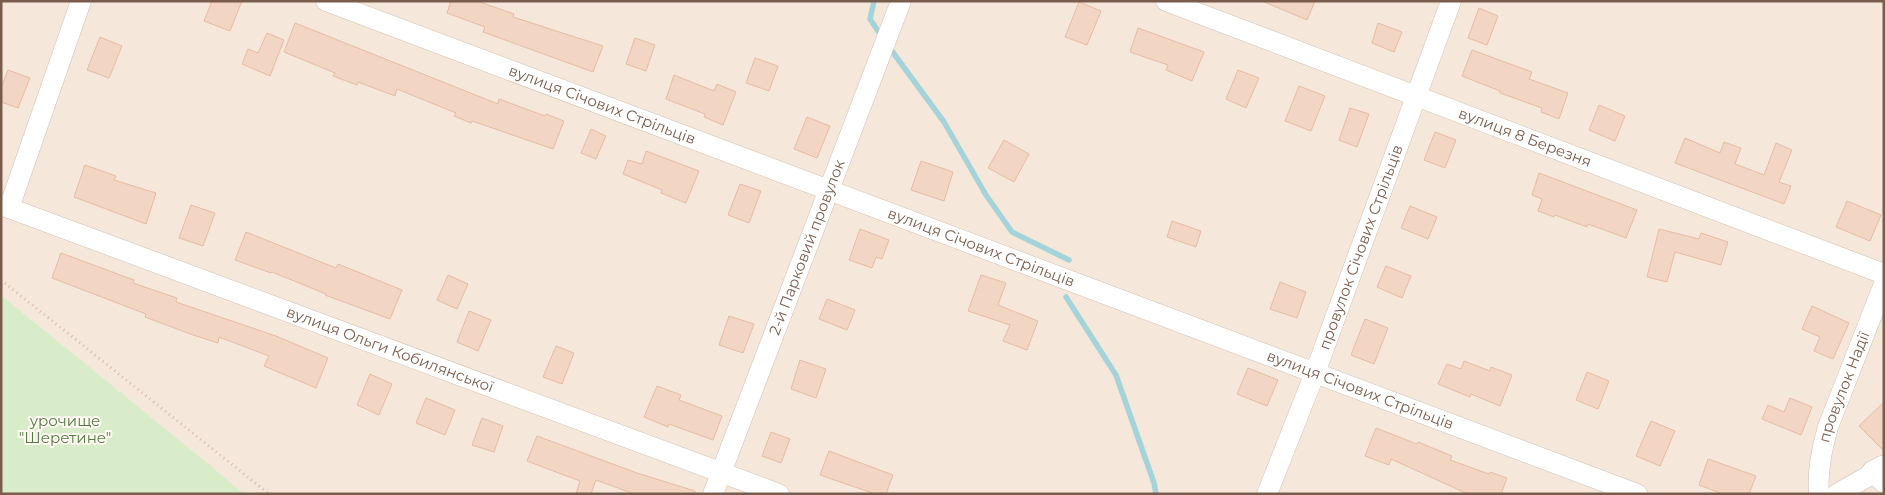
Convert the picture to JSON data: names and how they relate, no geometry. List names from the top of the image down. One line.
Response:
{"streets":{"street":["вулиця Січових Стрільців","вулиця 8 Березня","2-й Парковий провулок","провулок Січових Стрільців","вулиця Ольги Кобилянської","провулок Надії"]},"crossings":[["вулиця Січових Стрільців","2-й Парковий провулок"],["вулиця Січових Стрільців","провулок Січових Стрільців"],["вулиця 8 Березня","провулок Січових Стрільців"],["2-й Парковий провулок","вулиця Ольги Кобилянської"]],"parks":["урочище \"Шеретине\""]}
